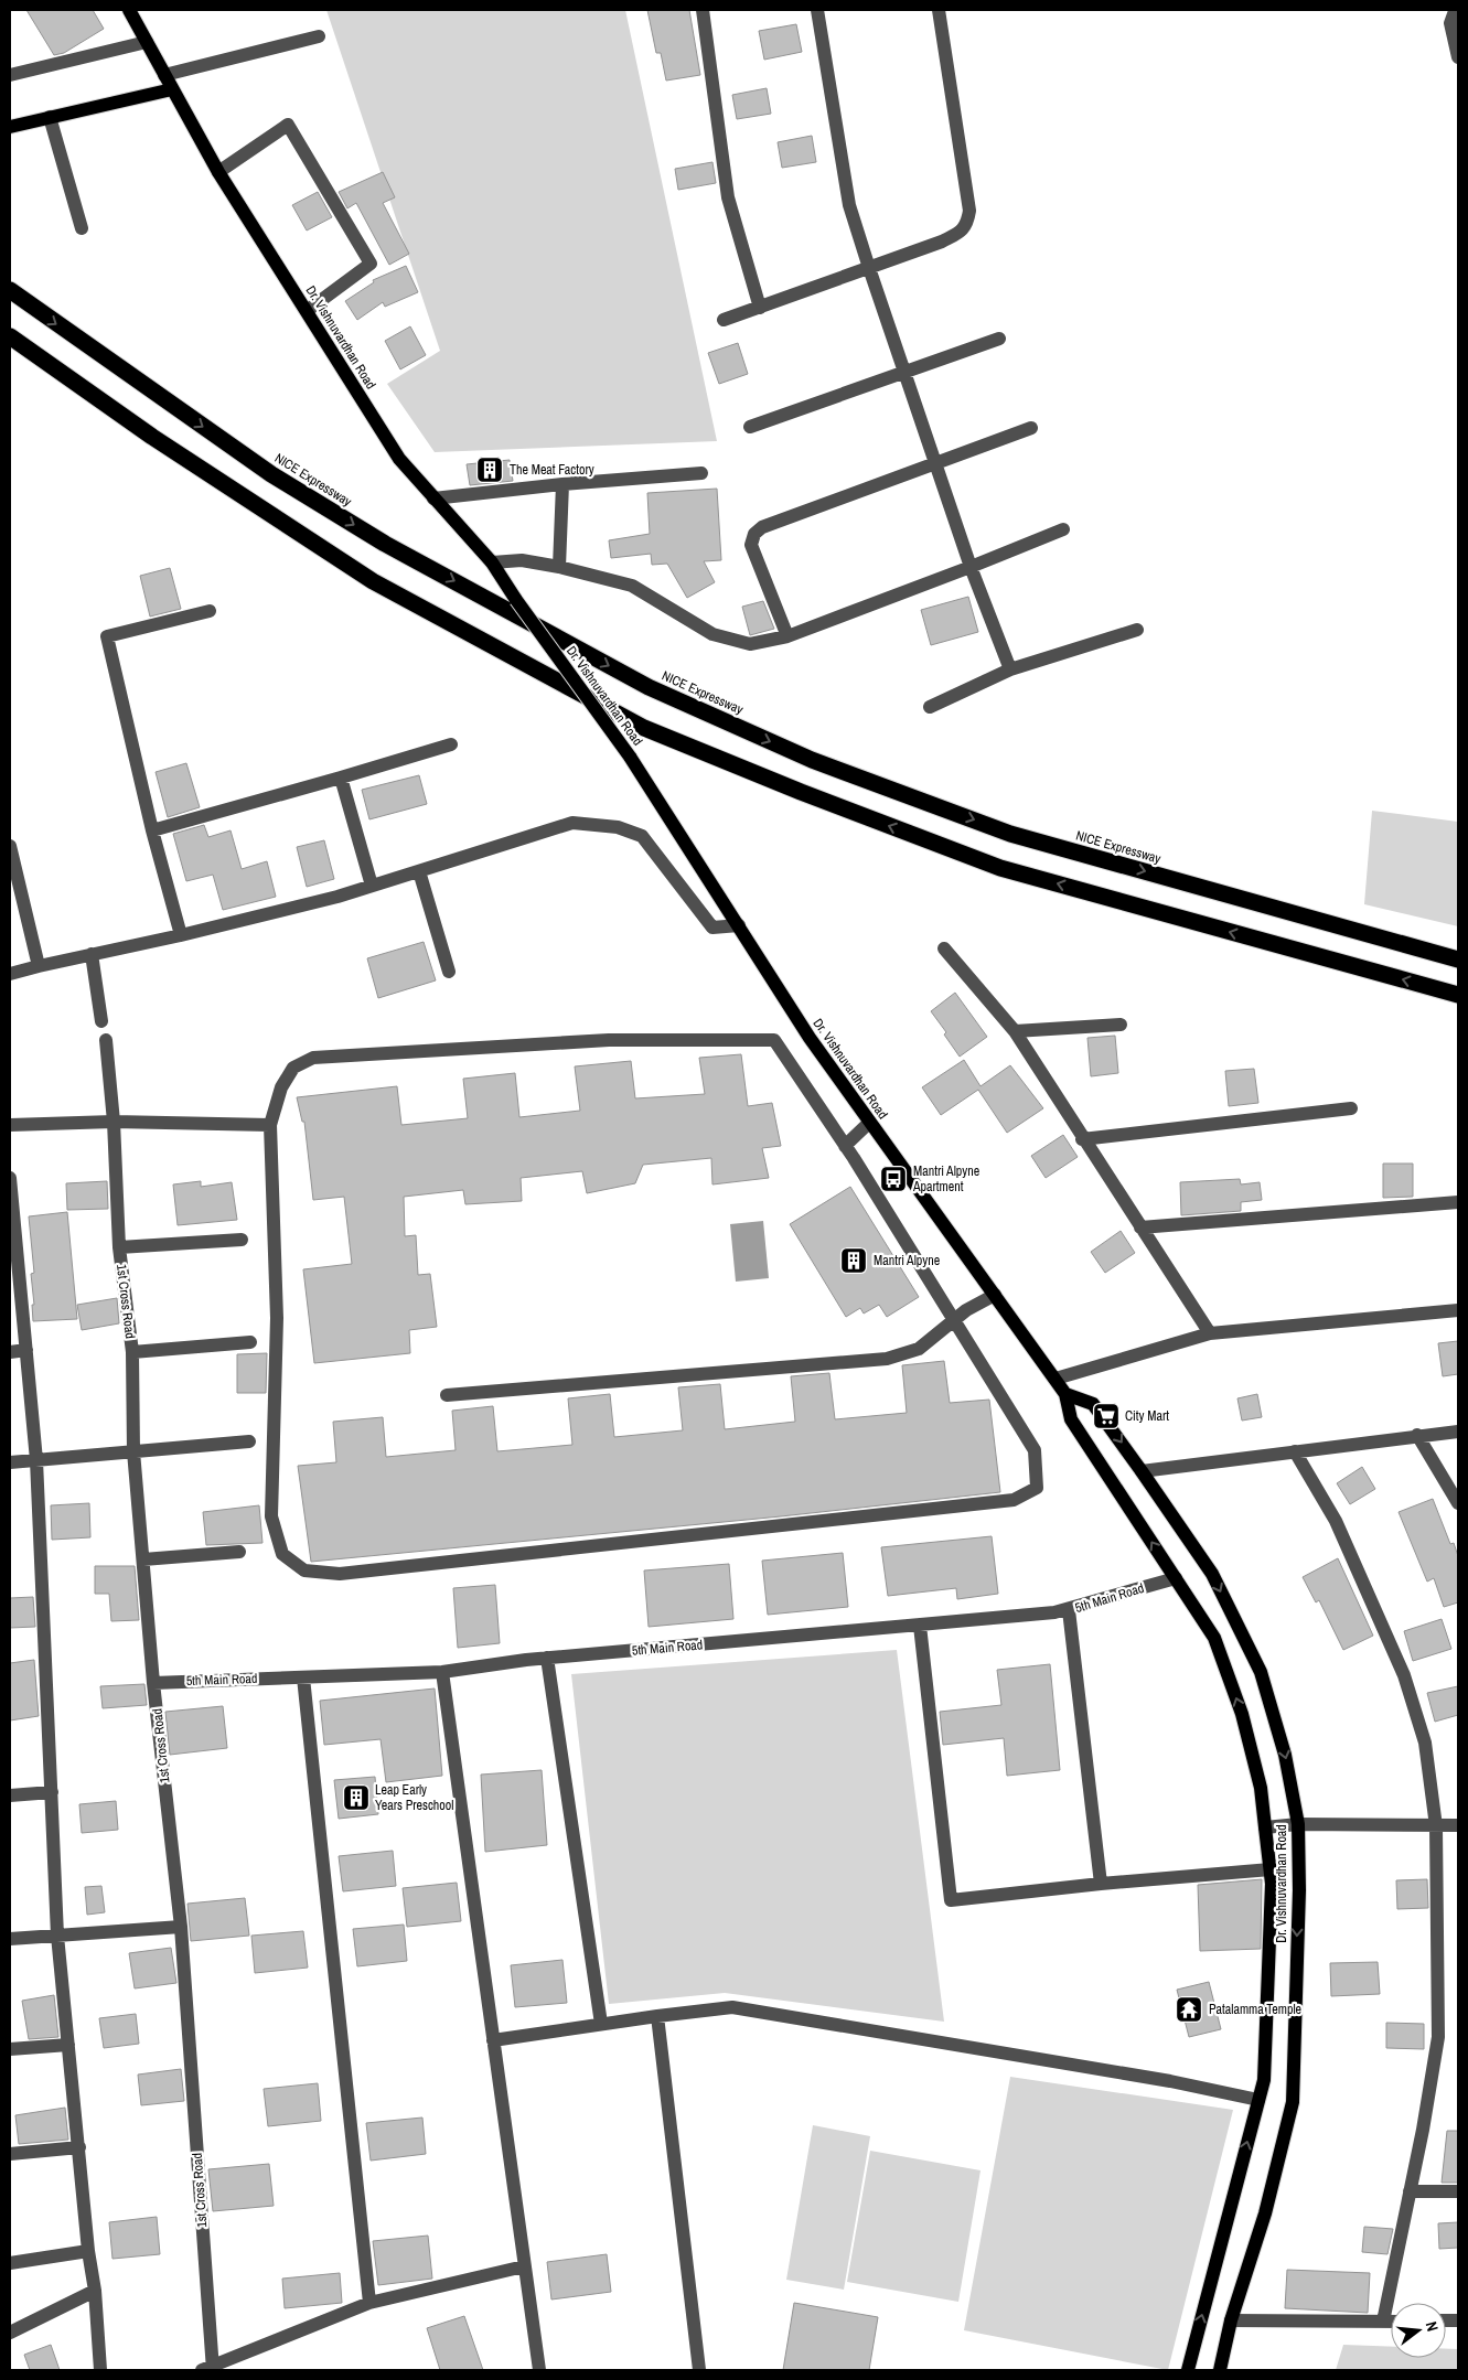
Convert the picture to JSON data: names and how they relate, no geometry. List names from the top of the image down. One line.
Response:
{"streets":{"highway":["NICE Expressway"],"main road":["Dr. Vishnuvardhan Road"],"street":["1st Cross Road","5th Main Road"]},"crossings":[["Dr. Vishnuvardhan Road","5th Main Road"],["1st Cross Road","5th Main Road"]],"places":{"building":["The Meat Factory","Mantri Alpyne","Leap Early Years Preschool"],"bus stop":["Mantri Alpyne Apartment"],"supermarket":["City Mart"],"temple":["Patalamma Temple"]},"north":"right"}
